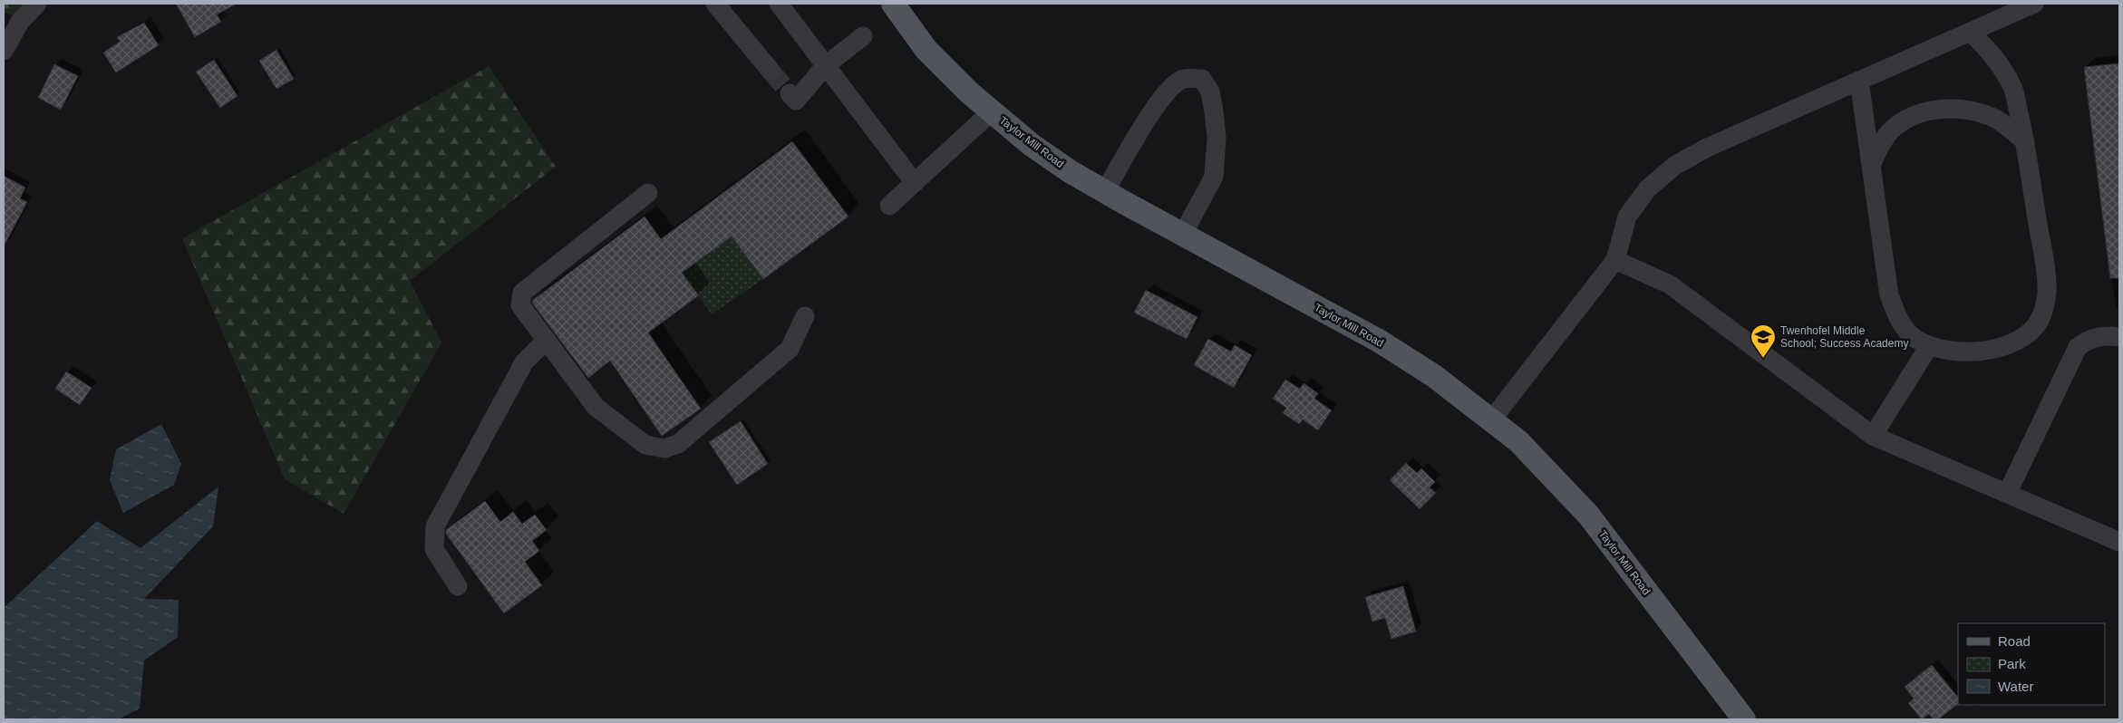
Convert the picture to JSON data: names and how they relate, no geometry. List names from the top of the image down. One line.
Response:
{"streets":{"main road":["Taylor Mill Road"]},"places":{"school or university":["Twenhofel Middle School; Success Academy"]},"legend":["Road","Park","Water"]}
